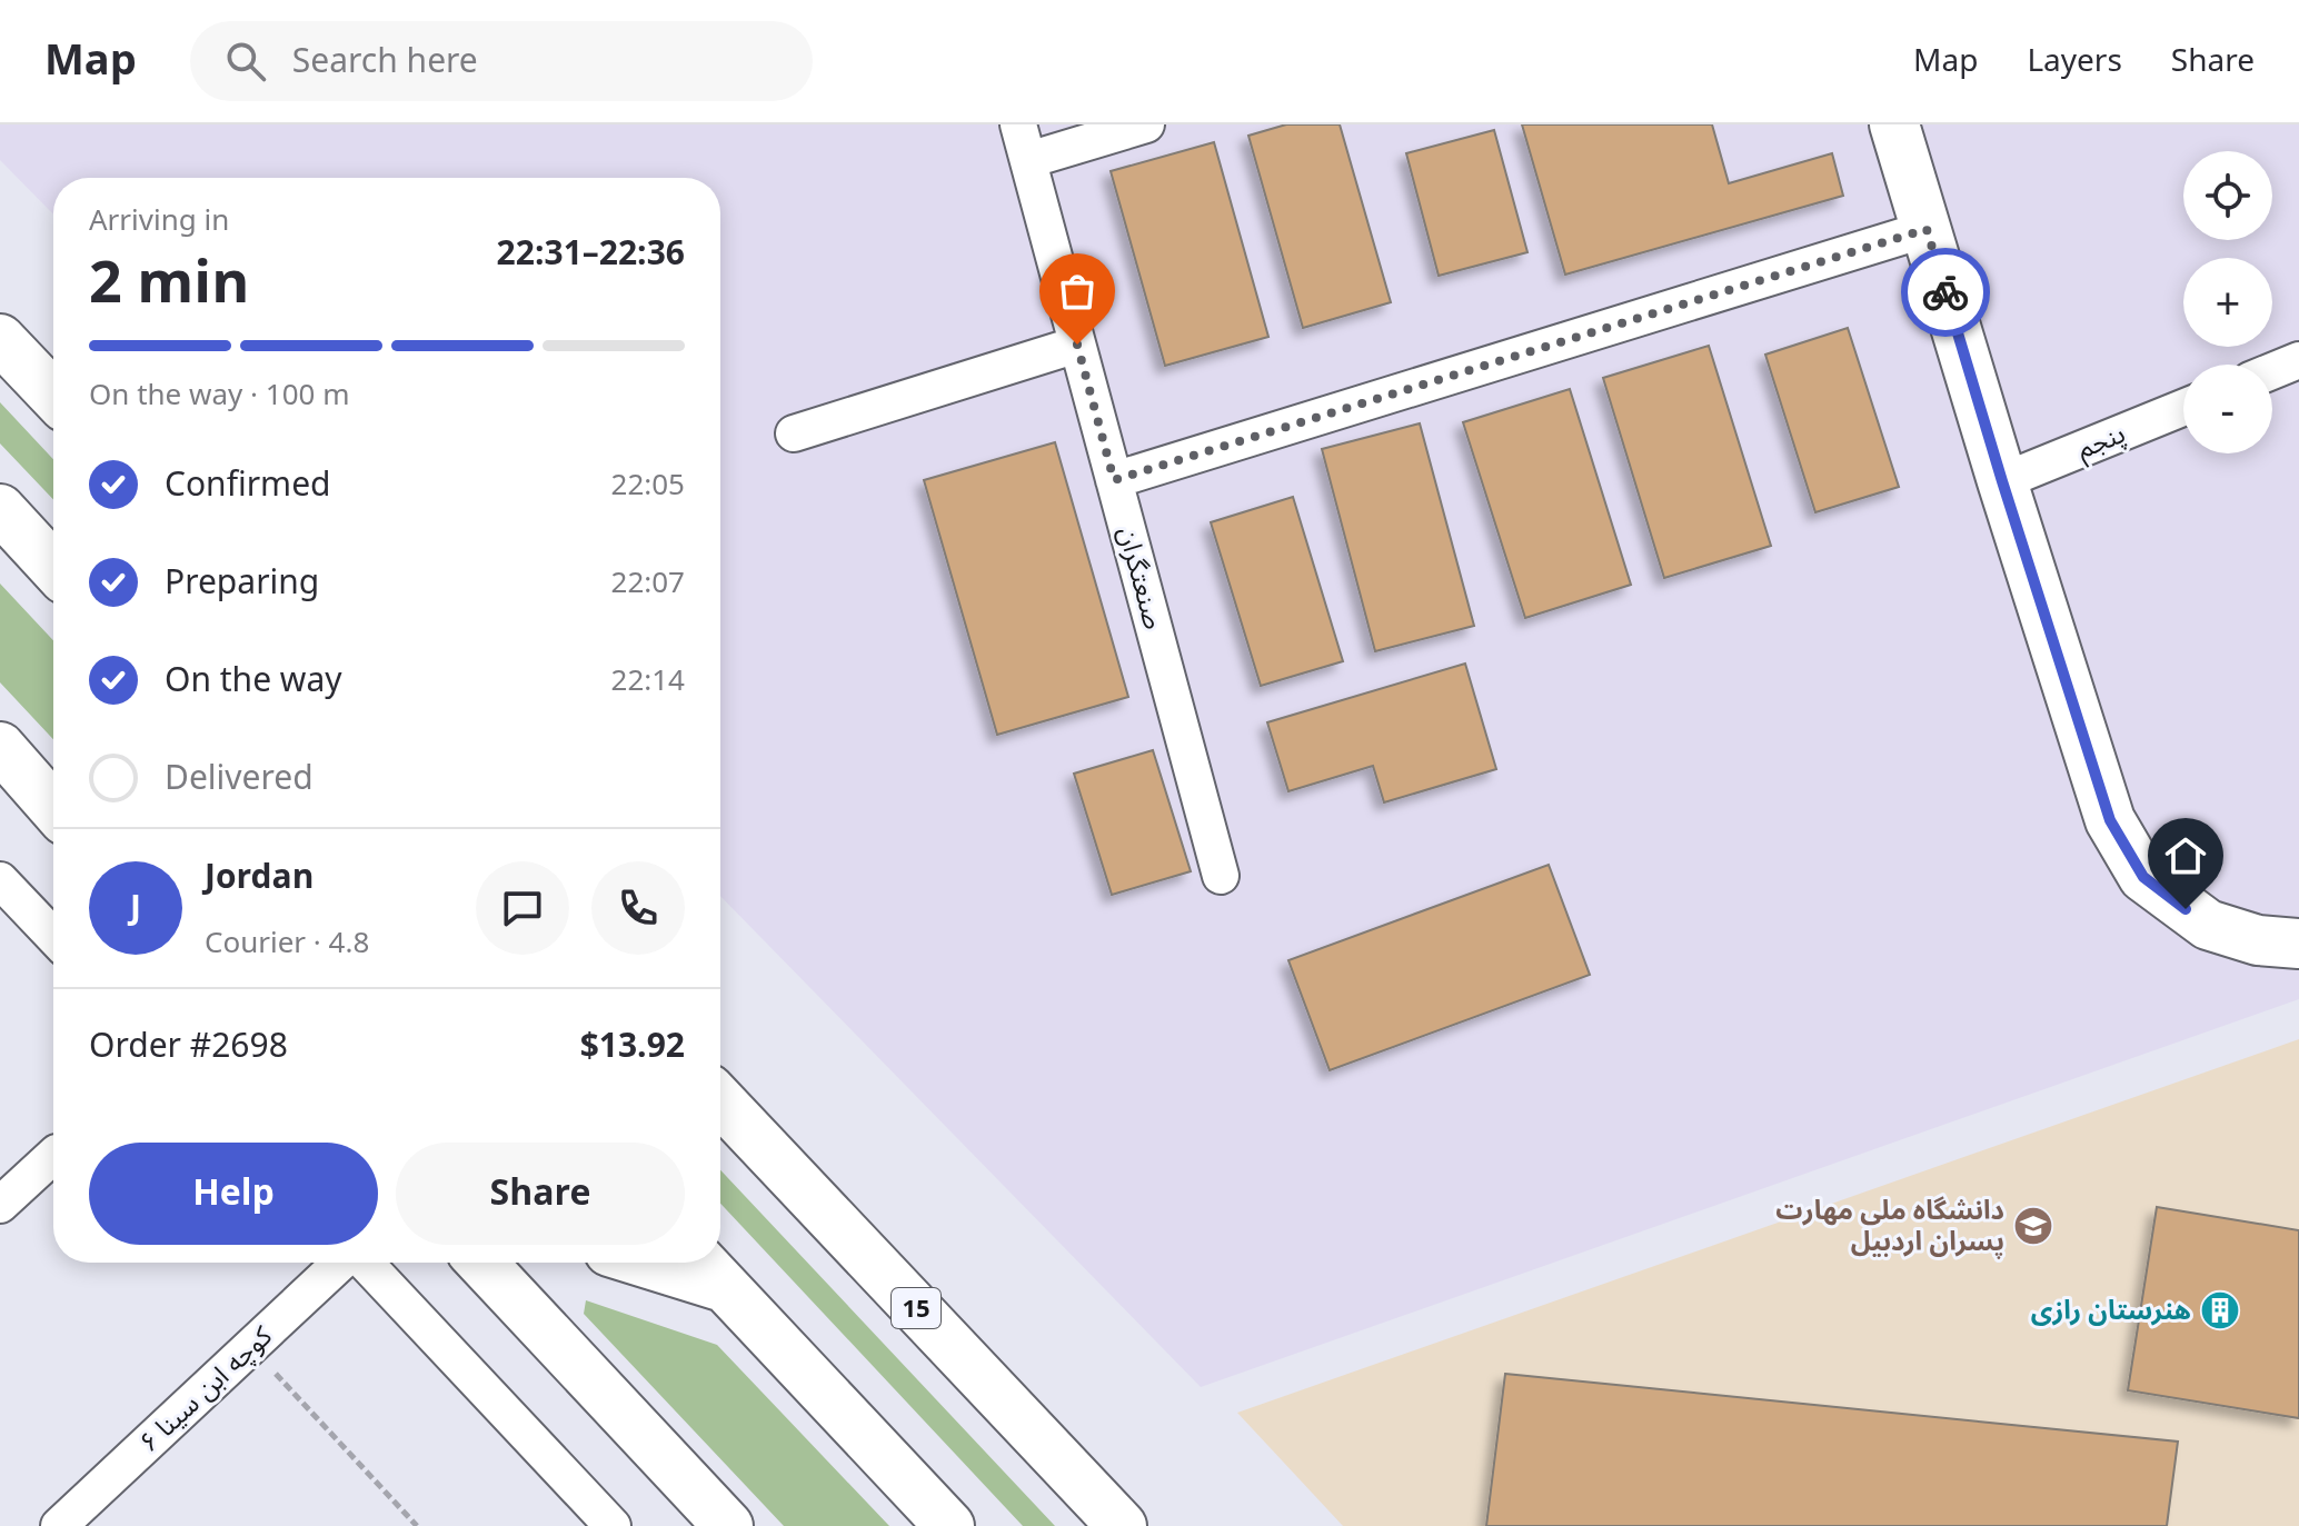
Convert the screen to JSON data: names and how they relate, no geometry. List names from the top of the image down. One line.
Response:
{"streets":{"main road":["15"],"street":["پنجم","صنعتگران","کوچه ابن سینا ۶"]},"places":{"school or university":["دانشگاه ملی مهارت پسران اردبیل"],"building":["هنرستان رازی"]},"page":{"header":"Map","search":"Search here","nav":["Map","Layers","Share"],"map_buttons":["+","−"],"heading":["2 min","Arriving in","22:31–22:36"],"panel":["Jordan","Courier · 4.8","Order #2698","$13.92"],"bar":"On the way · 100 m","list":[["Confirmed","22:05"],["Preparing","22:07"],["On the way","22:14"],"Delivered"],"round":"J","buttons":["Help","Share"]}}
